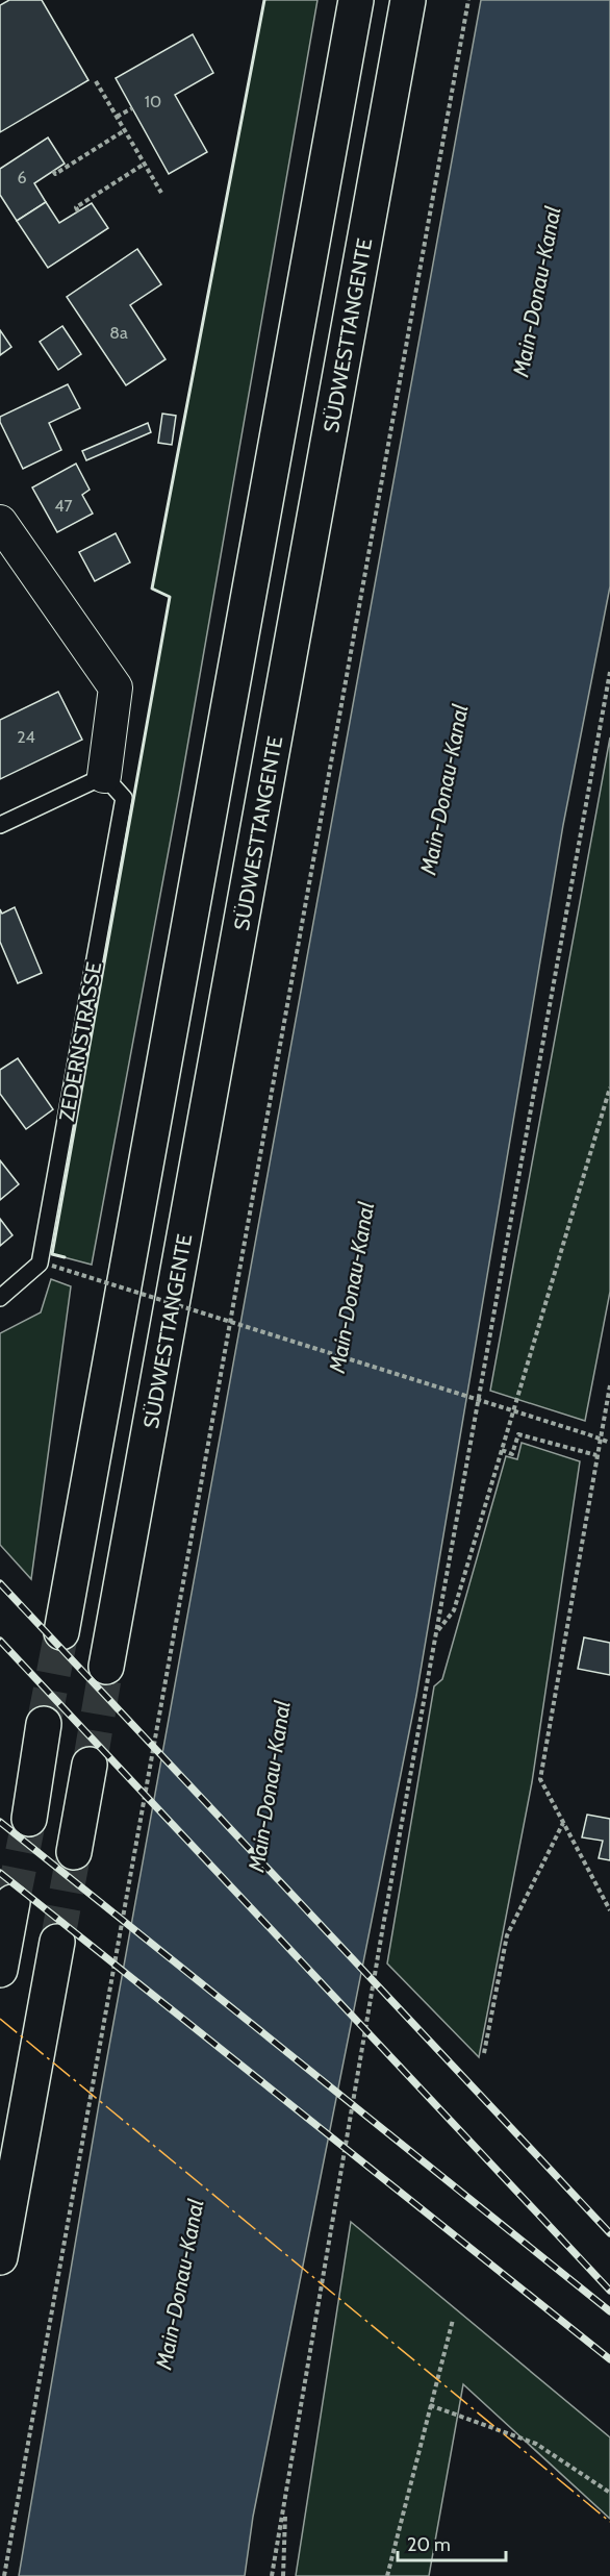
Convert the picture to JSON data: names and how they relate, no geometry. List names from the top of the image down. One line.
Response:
{"streets":{"highway":["SÜDWESTTANGENTE"],"lane":["ZEDERNSTRASSE"]},"water":["Main-Donau-Kanal"],"house_numbers":["10","6","8a","47","24"],"scale_bar":"20 m"}
